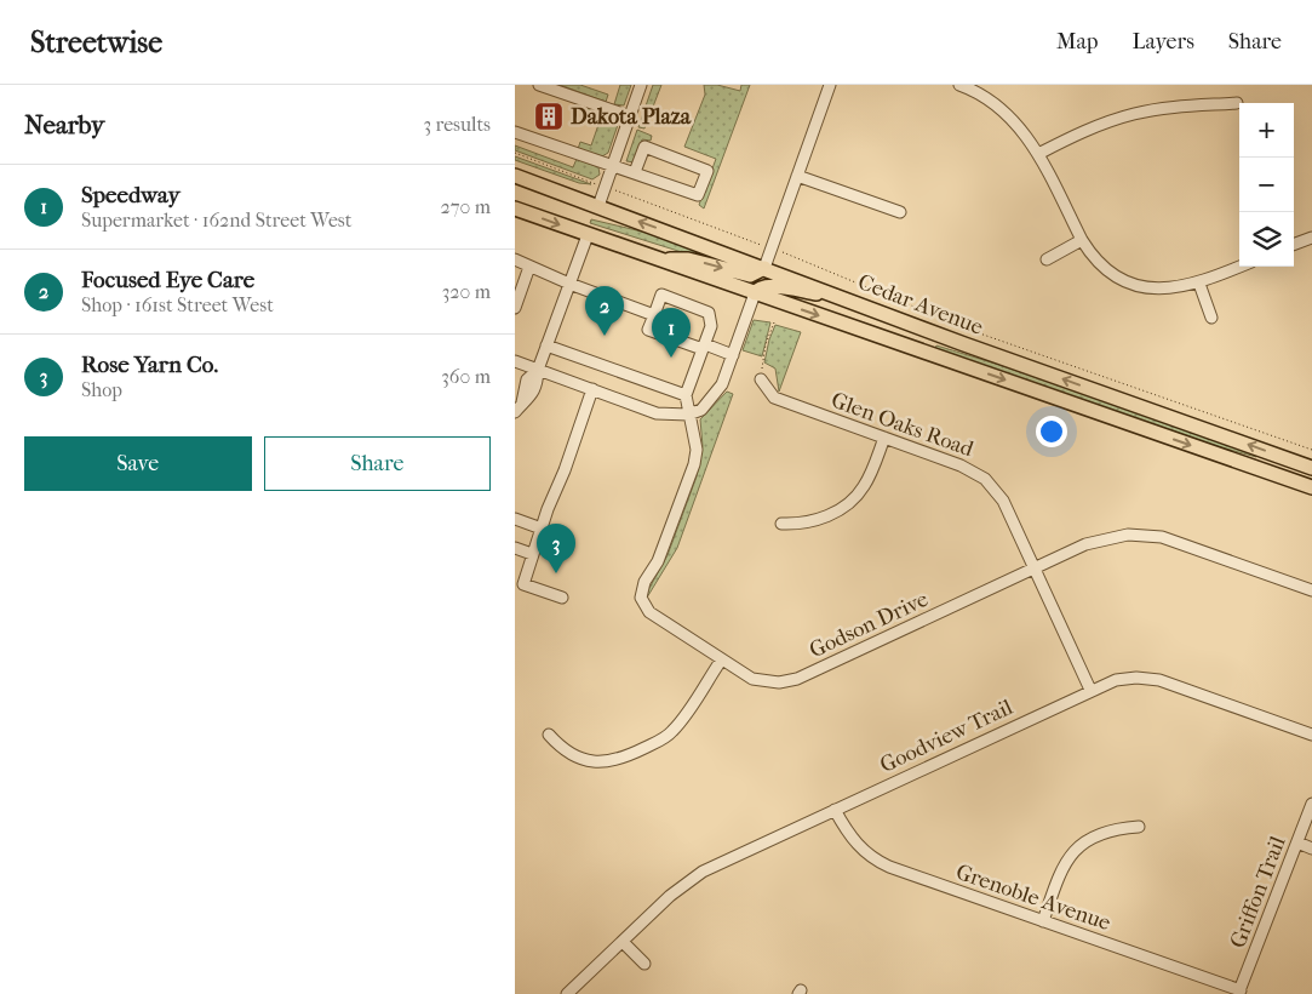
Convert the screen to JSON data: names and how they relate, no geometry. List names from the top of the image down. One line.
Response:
{"streets":{"main road":["Cedar Avenue"],"street":["Glen Oaks Road","Godson Drive","Goodview Trail","Griffon Trail","Grenoble Avenue"]},"crossings":[["Glen Oaks Road","Godson Drive"],["Glen Oaks Road","Goodview Trail"],["Goodview Trail","Grenoble Avenue"],["Griffon Trail","Grenoble Avenue"]],"places":{"building":["Dakota Plaza"]},"page":{"header":"Streetwise","nav":["Map","Layers","Share"],"heading":["Nearby","3 results"],"map_buttons":["+","−"],"list":[{"mark":"1","name":"Speedway","note":"Supermarket · 162nd Street West","value":"270 m"},{"mark":"2","name":"Focused Eye Care","note":"Shop · 161st Street West","value":"320 m"},{"mark":"3","name":"Rose Yarn Co.","note":"Shop","value":"360 m"}],"pins":["2","1","3"],"buttons":["Save","Share"]}}
